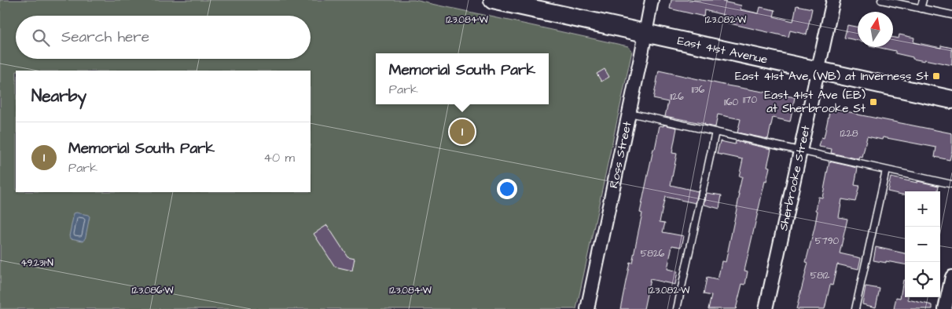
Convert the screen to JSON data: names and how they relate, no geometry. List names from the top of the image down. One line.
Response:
{"streets":{"main road":["East 41st Avenue"],"street":["Ross Street","Sherbrooke Street"]},"crossings":[["East 41st Avenue","Ross Street"],["East 41st Avenue","Sherbrooke Street"]],"places":{"transit":["East 41st Ave (WB) at Inverness St","East 41st Ave (EB) at Sherbrooke St"]},"house_numbers":["1136","1126","1170","1160","1228","5790","5826","5812"],"north":"top","page":{"search":"Search here","popup":["Memorial South Park","Park"],"heading":"Nearby","pins":"1","list":[{"mark":"1","name":"Memorial South Park","note":"Park","value":"40 m"}],"map_buttons":["+","−"]},"coordinates":["123.084°W","123.082°W","49.231°N","123.086°W"]}
